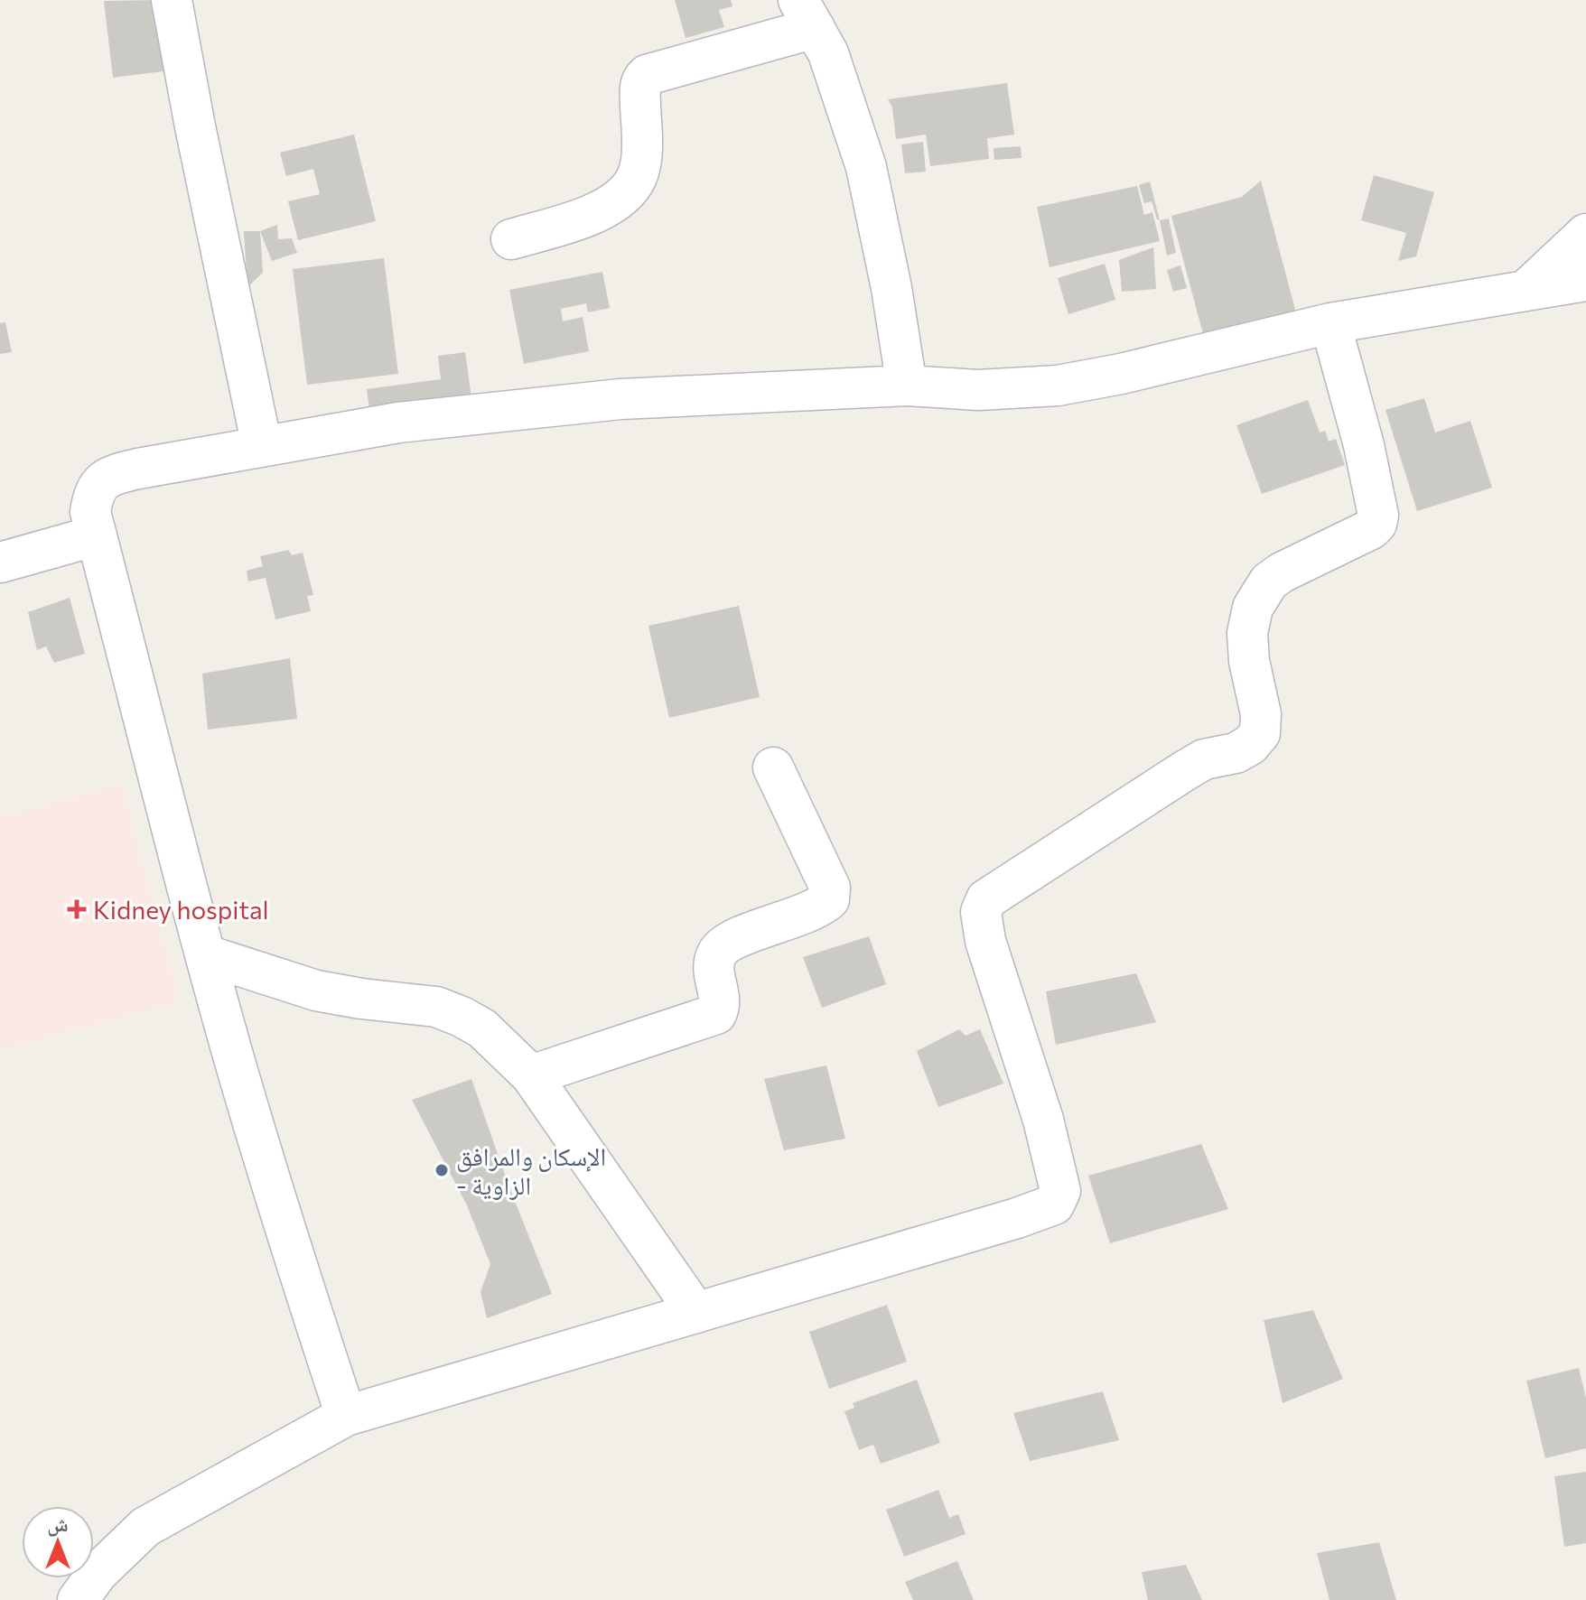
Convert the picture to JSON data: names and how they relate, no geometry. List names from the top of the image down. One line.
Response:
{"places":{"health":["Kidney hospital"],"other":["الإسكان والمرافق - الزاوية"]},"north":"top"}
